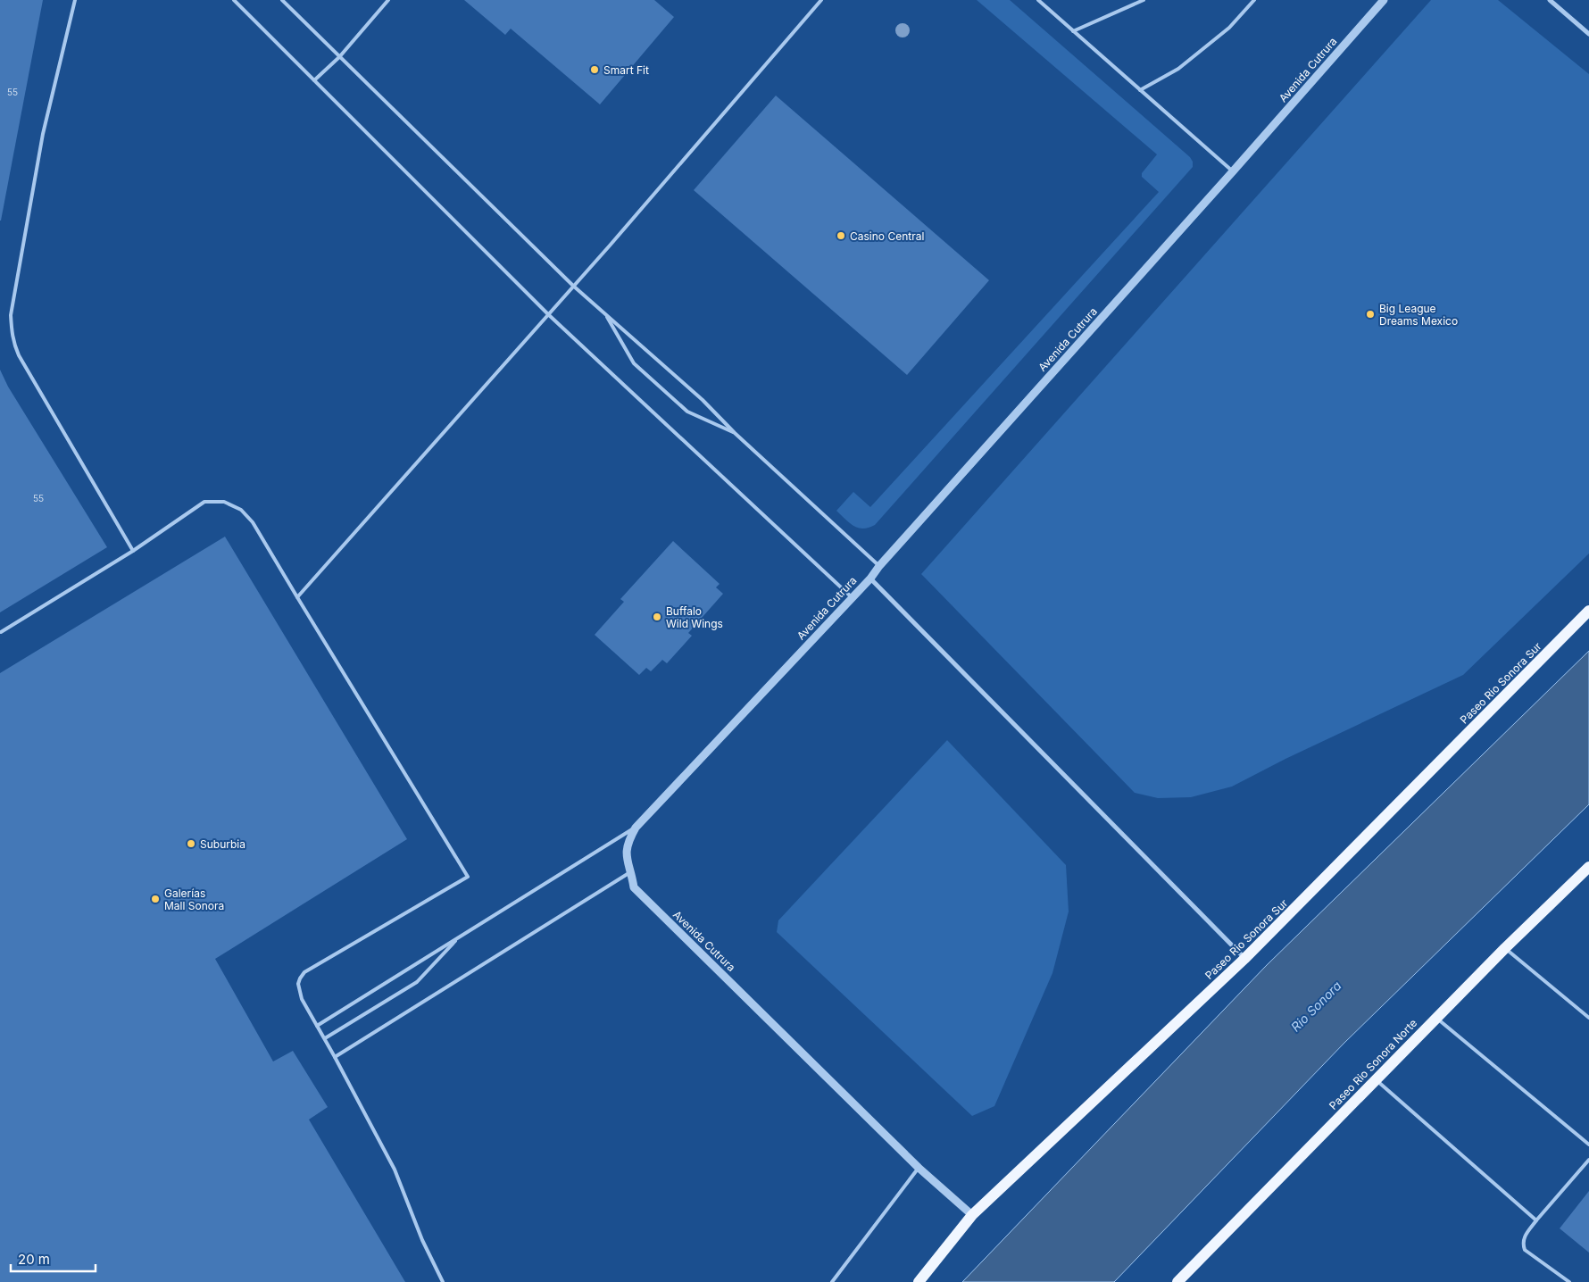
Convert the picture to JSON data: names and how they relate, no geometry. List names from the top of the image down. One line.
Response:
{"streets":{"main road":["Paseo Rio Sonora Sur","Paseo Rio Sonora Norte"],"street":["Avenida Cutrura"]},"crossings":[["Avenida Cutrura","Paseo Rio Sonora Sur"]],"water":["Rio Sonora"],"places":["Smart Fit","Casino Central","Big League Dreams Mexico","Buffalo Wild Wings","Suburbia","Galerías Mall Sonora"],"house_numbers":["55","55"],"scale_bar":"20 m"}
